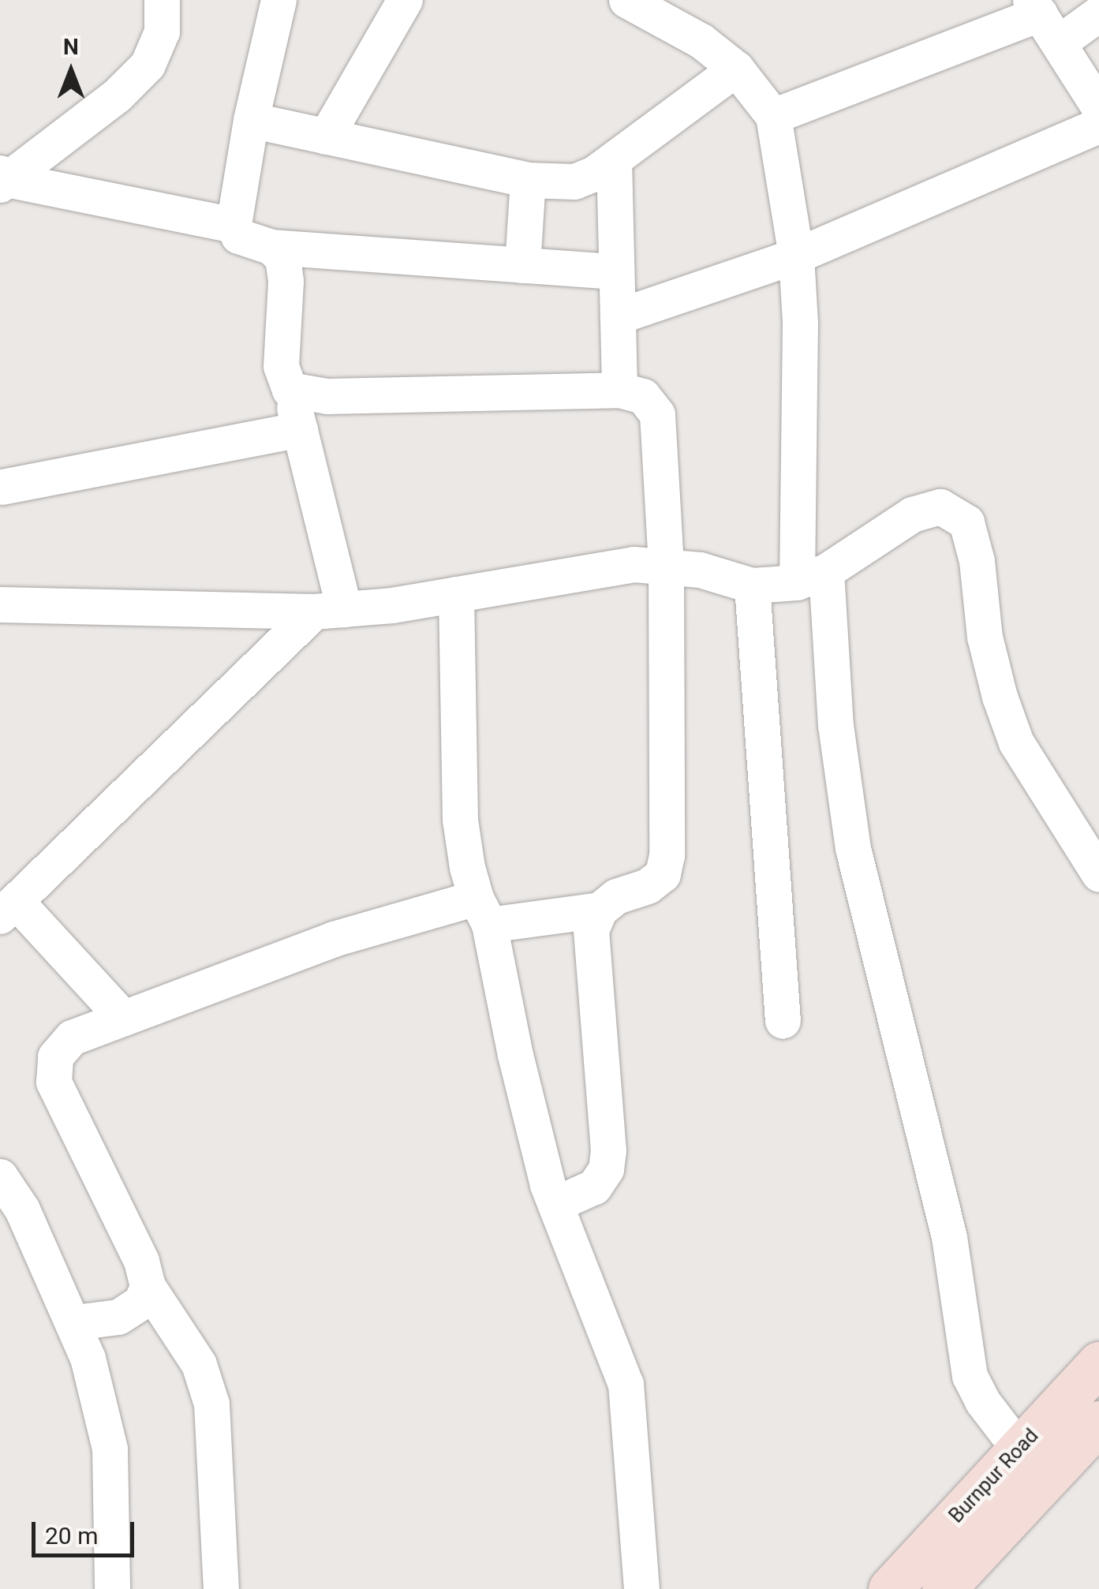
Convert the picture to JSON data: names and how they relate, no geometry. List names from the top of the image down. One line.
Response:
{"streets":{"street":["Burnpur Road"]},"scale_bar":"20 m","north":"top"}
